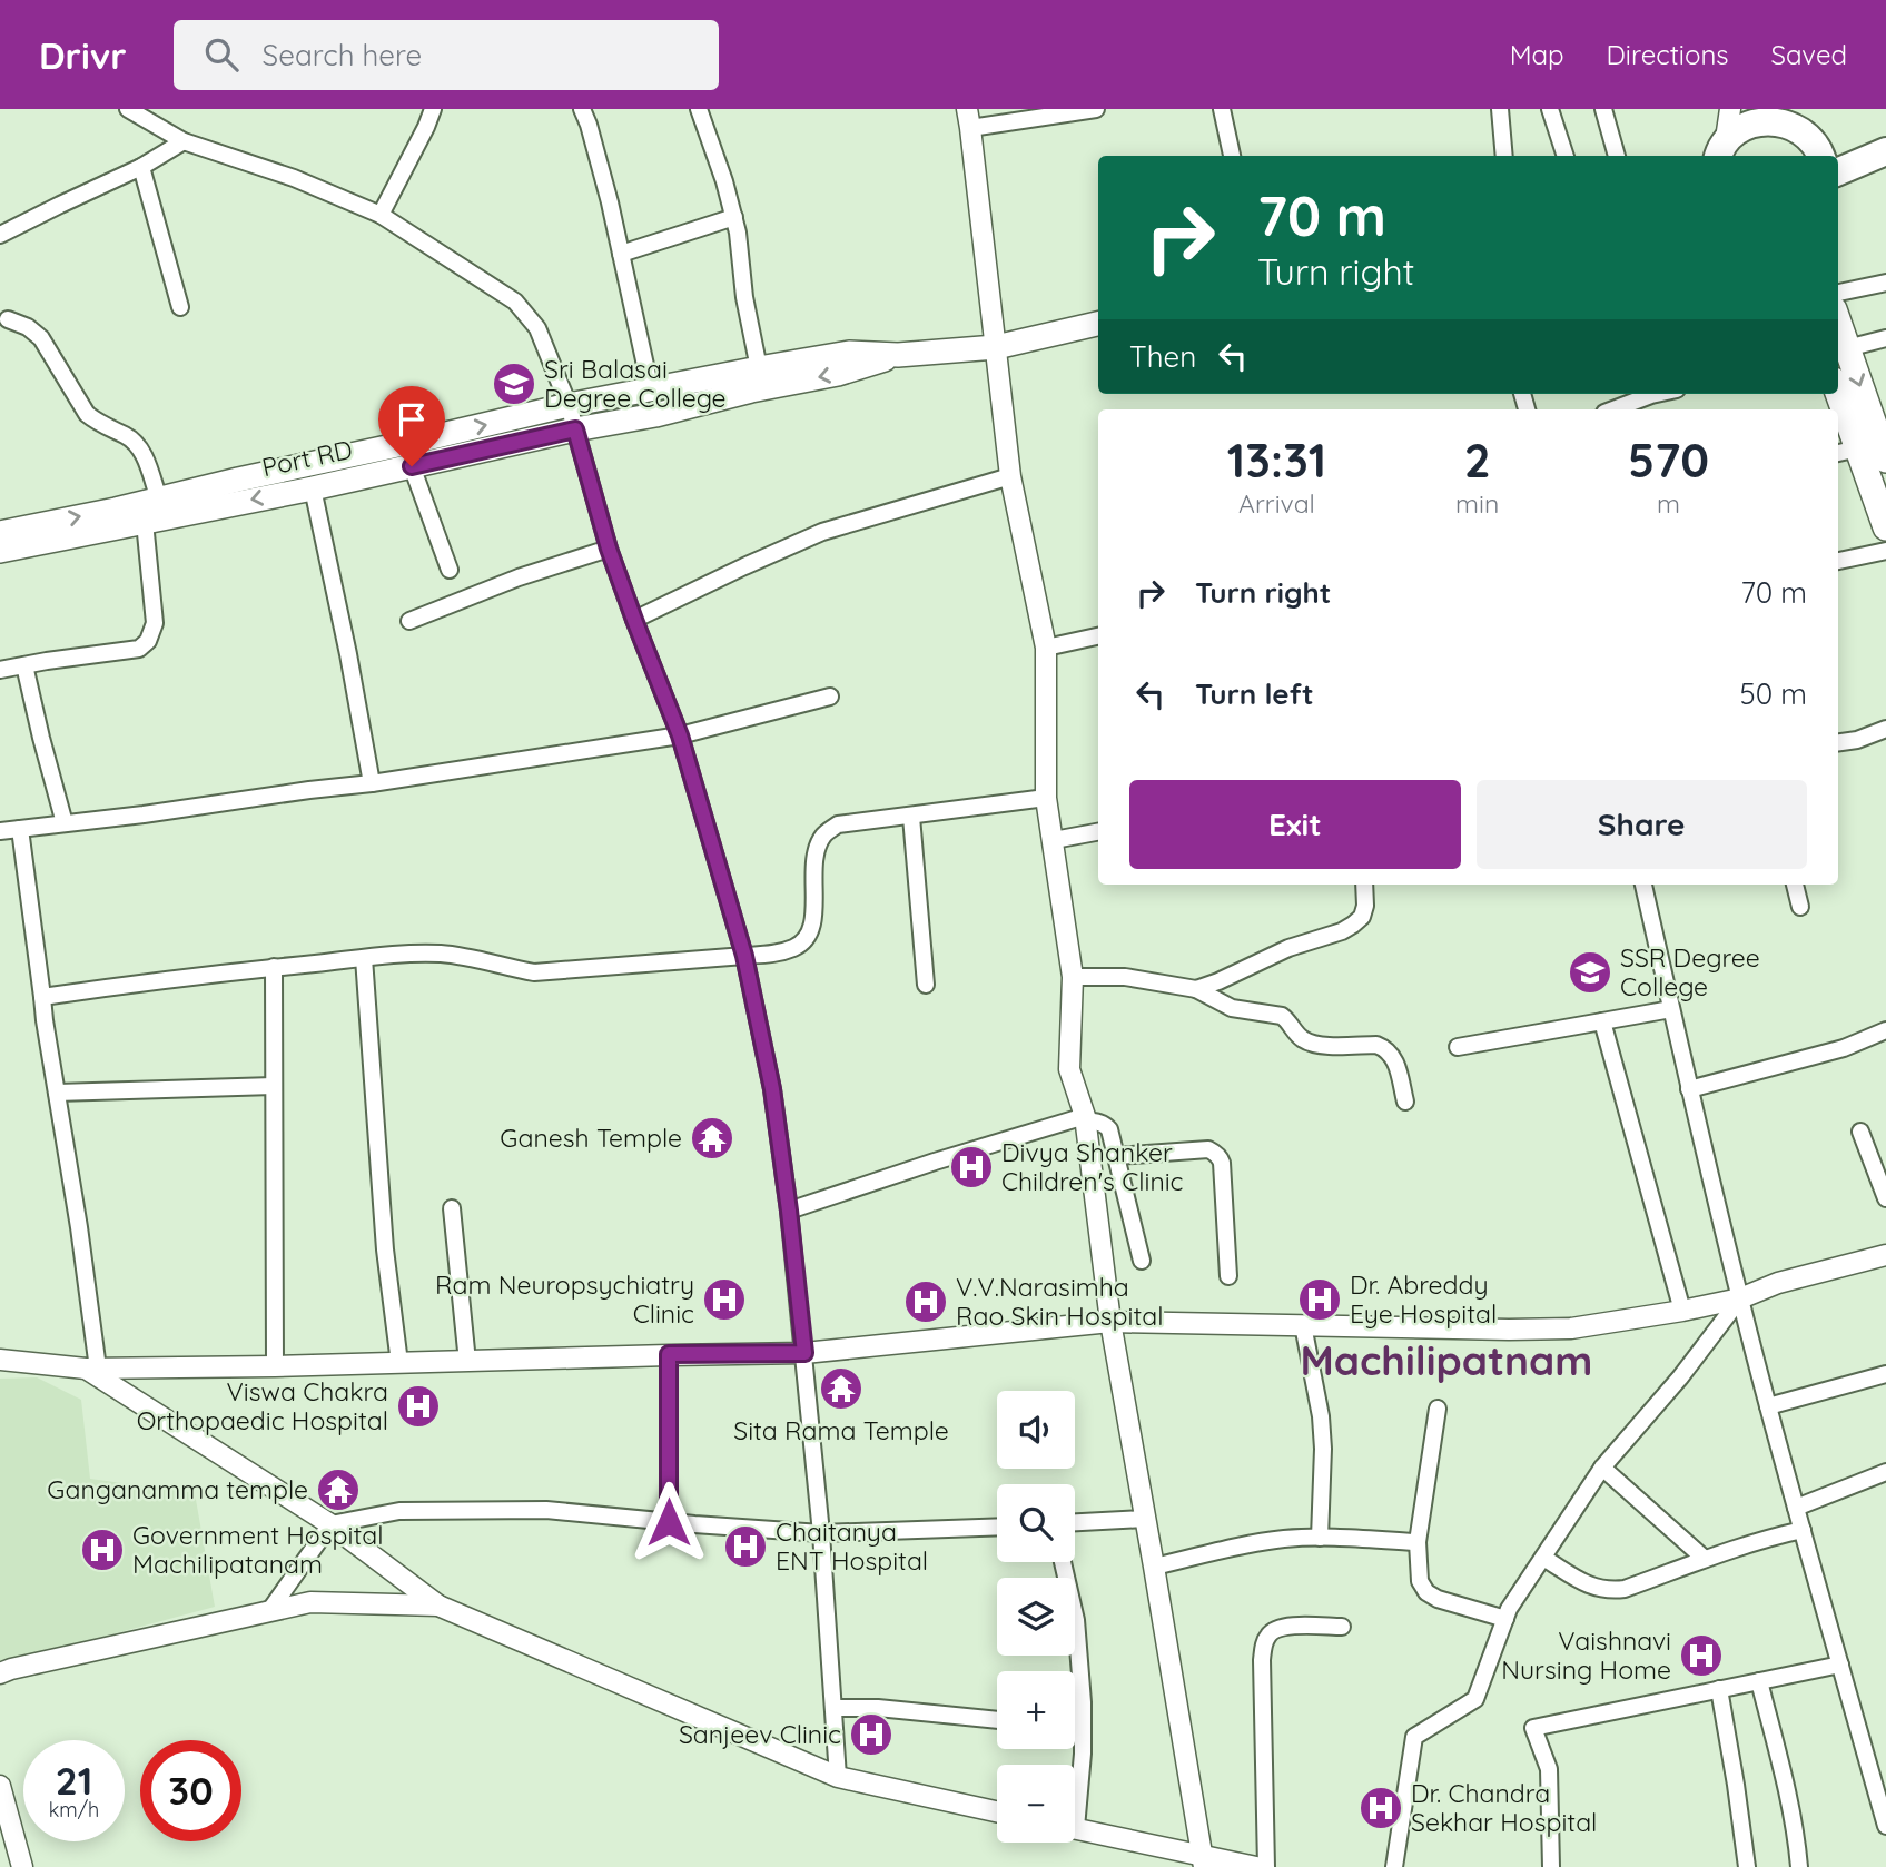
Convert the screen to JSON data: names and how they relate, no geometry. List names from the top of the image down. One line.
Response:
{"streets":{"main road":["Port RD"]},"districts":["Machilipatnam"],"places":{"school or university":["Sri Balasai Degree College","SSR Degree College"],"temple":["Ganesh Temple","Sita Rama Temple","Ganganamma temple"],"hospital":["Divya Shanker Children's Clinic","Ram Neuropsychiatry Clinic","Dr. Abreddy Eye Hospital","V.V.Narasimha Rao Skin Hospital","Viswa Chakra Orthopaedic Hospital","Chaitanya ENT Hospital","Government Hospital Machilipatanam","Vaishnavi Nursing Home","Sanjeev Clinic","Dr. Chandra Sekhar Hospital"]},"page":{"header":"Drivr","search":"Search here","nav":["Map","Directions","Saved"],"turn":["70 m","Turn right"],"then":"Then","eta":["13:31","Arrival","2","min","570","m"],"list":[{"name":"Turn right","value":"70 m"},{"name":"Turn left","value":"50 m"}],"buttons":["Exit","Share"],"map_buttons":["+","−"],"speed":"21 km/h","limit":"30"}}
